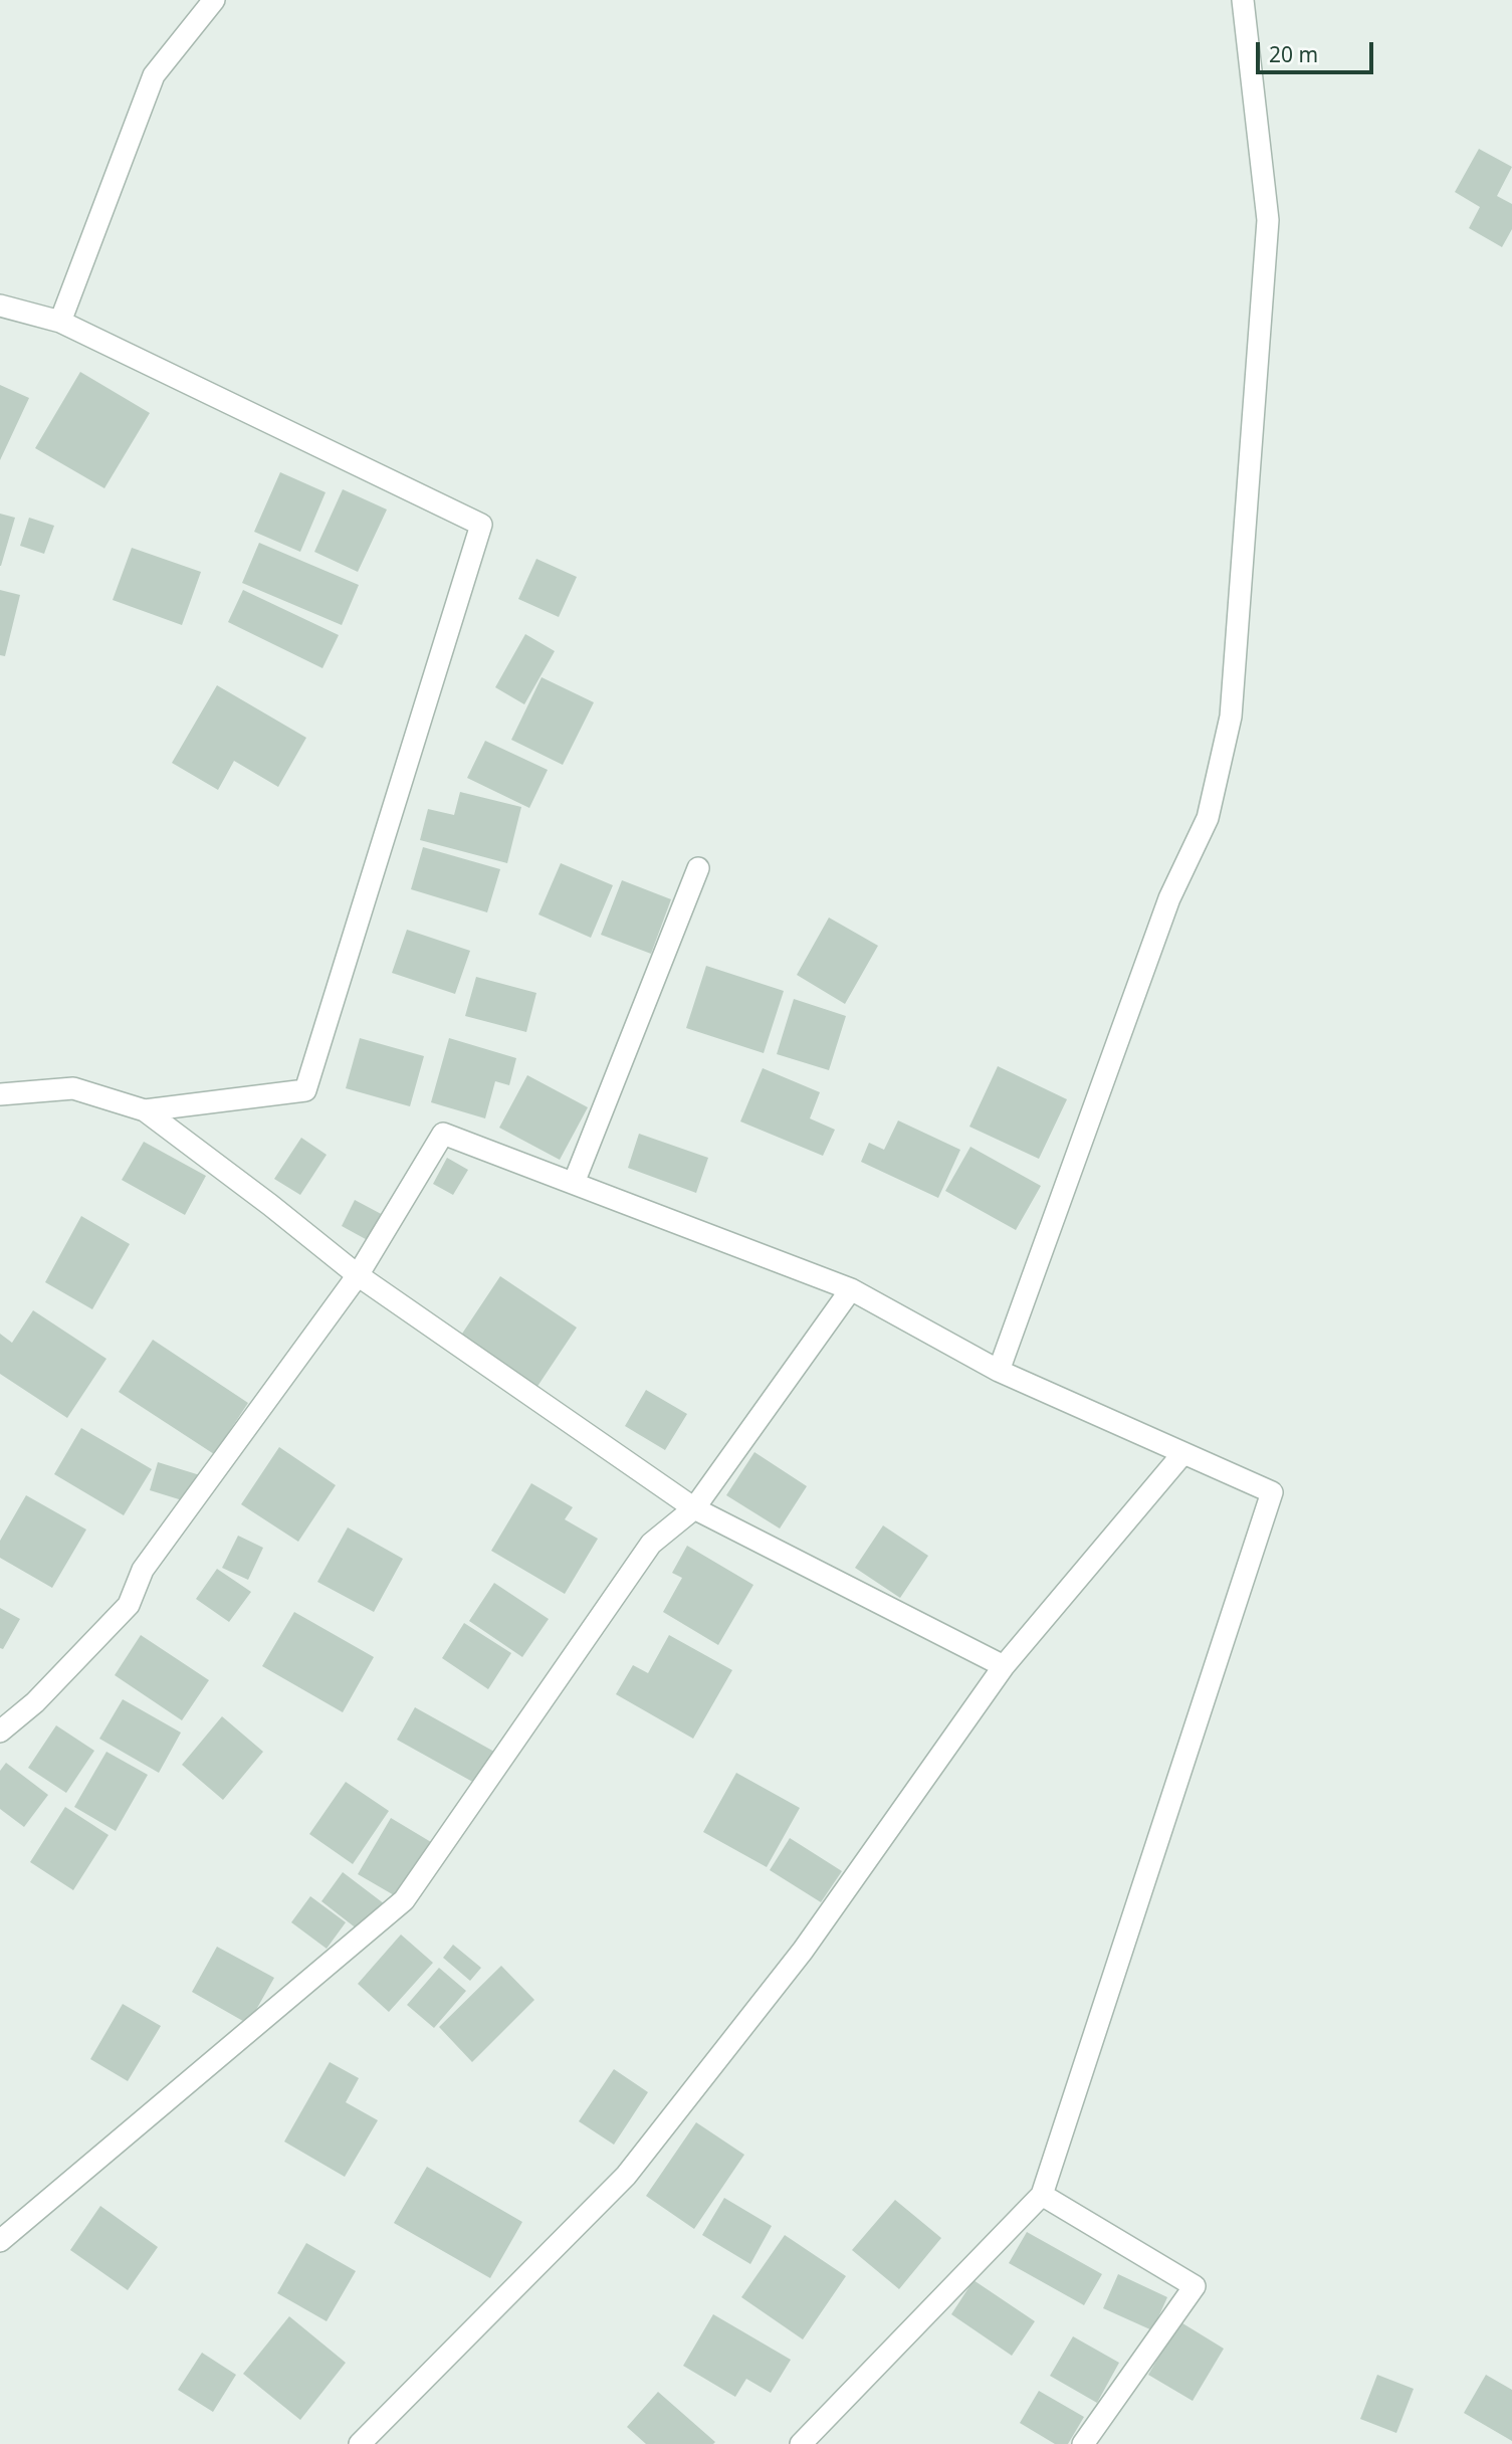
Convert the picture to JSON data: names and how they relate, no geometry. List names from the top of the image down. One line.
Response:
{"scale_bar":"20 m"}
